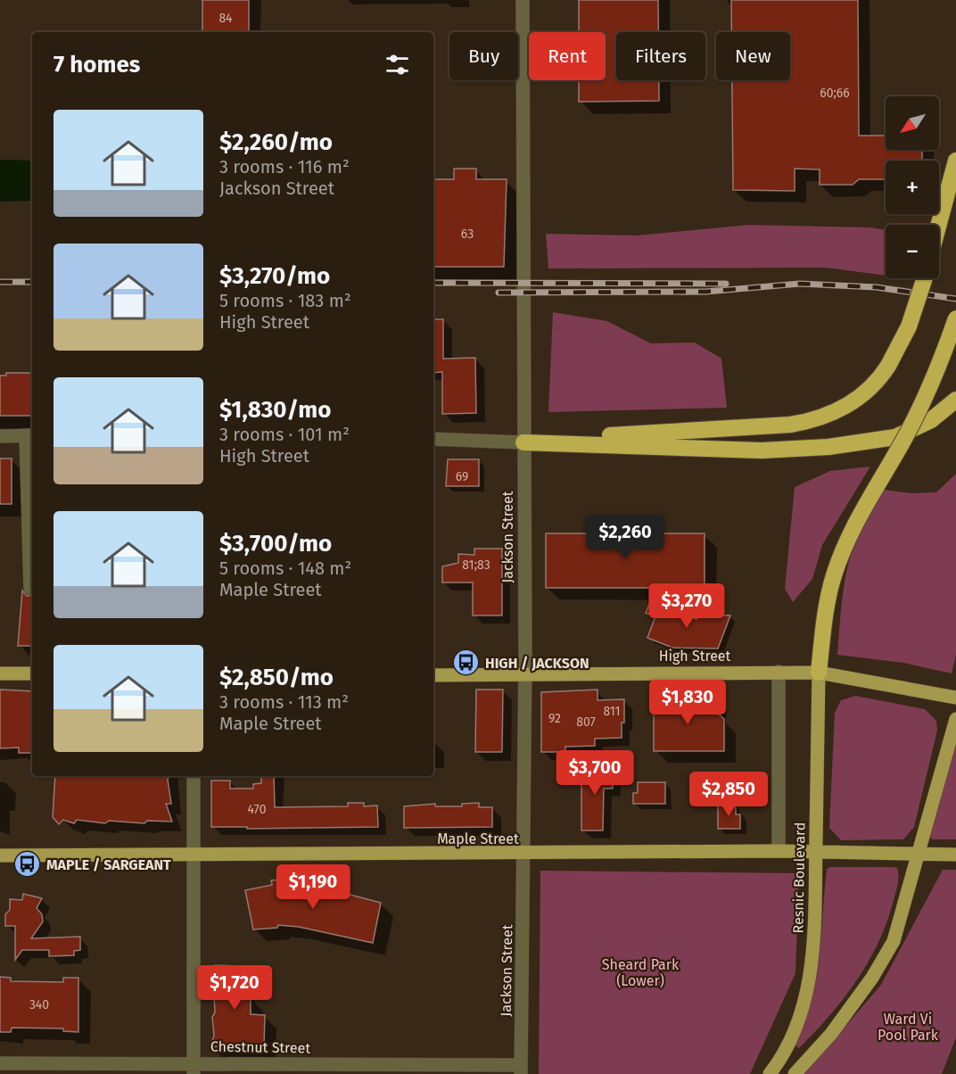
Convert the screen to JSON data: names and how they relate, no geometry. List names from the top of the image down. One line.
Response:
{"streets":{"main road":["High Street","Maple Street","Resnic Boulevard"],"street":["Jackson Street","Chestnut Street"]},"crossings":[["Jackson Street","High Street"],["Jackson Street","Maple Street"],["Jackson Street","Chestnut Street"],["High Street","Resnic Boulevard"],["Maple Street","Resnic Boulevard"]],"parks":["Sheard Park (Lower)","Ward Vi Pool Park"],"places":{"bus stop":["HIGH / JACKSON","MAPLE / SARGEANT"]},"house_numbers":["84","60;66","63","69","81;83","811","92","807","470","340"],"north":"bottom left","page":{"chip":["Buy","Rent","Filters","New"],"heading":"7 homes","map_buttons":["+","−"],"list":[{"name":"$2,260/mo","note":"3 rooms · 116 m² · Jackson Street"},{"name":"$3,270/mo","note":"5 rooms · 183 m² · High Street"},{"name":"$1,830/mo","note":"3 rooms · 101 m² · High Street"},{"name":"$3,700/mo","note":"5 rooms · 148 m² · Maple Street"},{"name":"$2,850/mo","note":"3 rooms · 113 m² · Maple Street"}],"price":["$2,260","$3,270","$1,830","$3,700","$2,850","$1,190","$1,720"]}}
